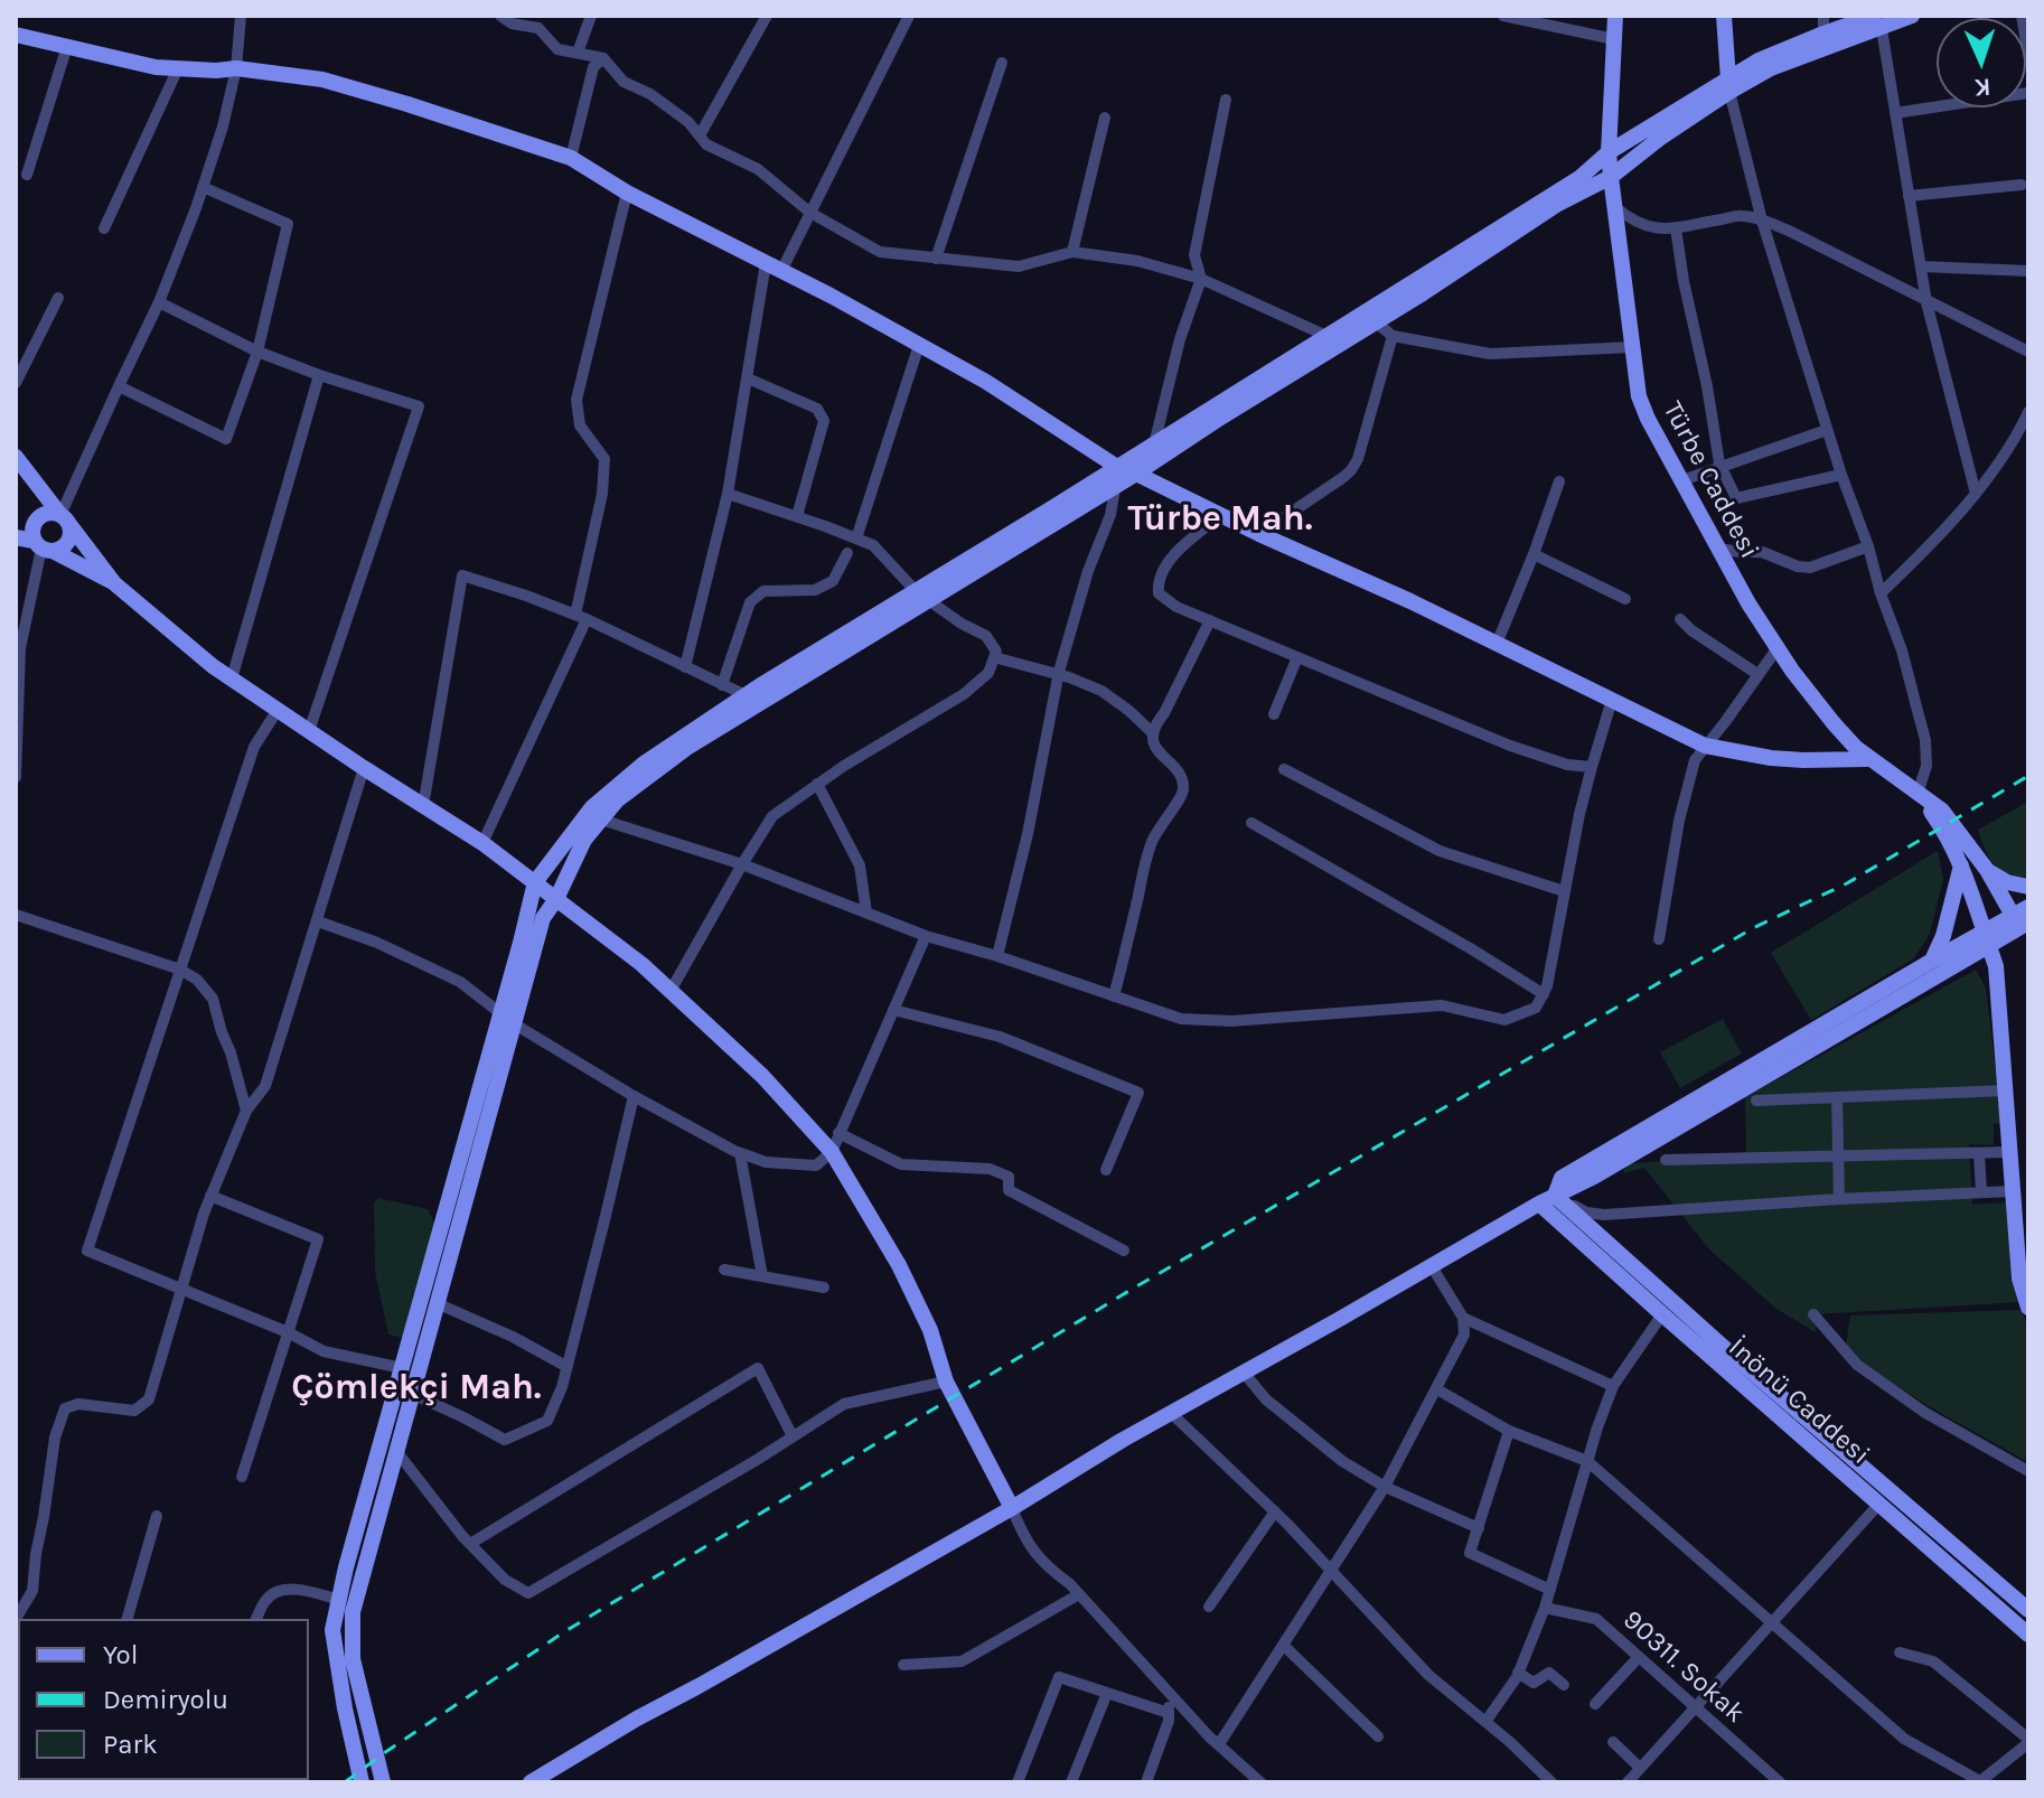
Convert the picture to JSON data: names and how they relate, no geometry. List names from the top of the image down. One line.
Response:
{"streets":{"main road":["Türbe Caddesi","İnönü Caddesi"],"street":["90311. Sokak"]},"districts":["Türbe Mah.","Çömlekçi Mah."],"legend":["Yol","Demiryolu","Park"],"north":"bottom"}
